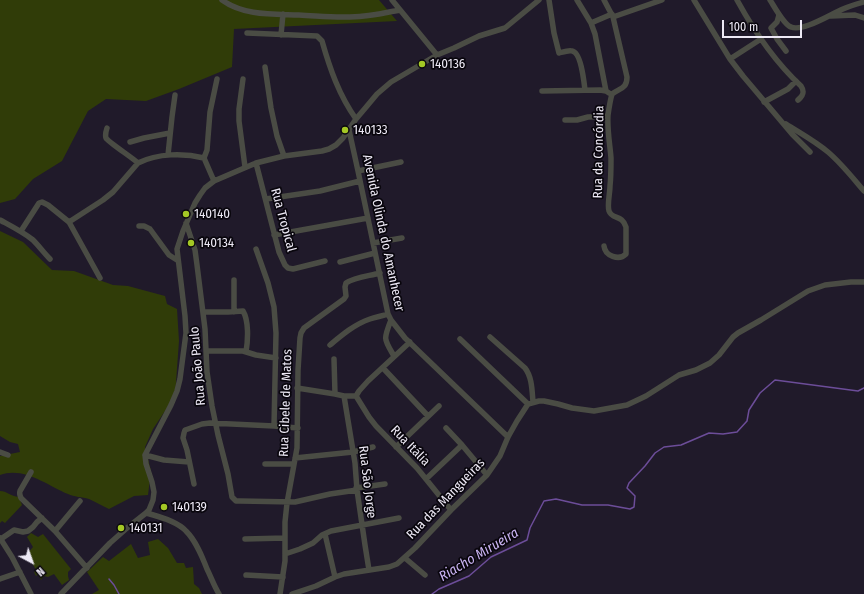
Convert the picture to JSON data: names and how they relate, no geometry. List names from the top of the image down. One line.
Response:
{"streets":{"street":["Rua da Concórdia","Rua Tropical","Avenida Olinda do Amanhecer","Rua João Paulo","Rua Cibele de Matos","Rua Itália","Rua São Jorge","Rua das Mangueiras"]},"crossings":[["Avenida Olinda do Amanhecer","Rua Cibele de Matos"],["Avenida Olinda do Amanhecer","Rua das Mangueiras"],["Rua João Paulo","Rua Cibele de Matos"],["Rua Itália","Rua das Mangueiras"],["Rua São Jorge","Rua das Mangueiras"]],"water":["Riacho Mirueira"],"places":["140136","140133","140140","140134","140139","140131"],"scale_bar":"100 m","north":"bottom right"}
